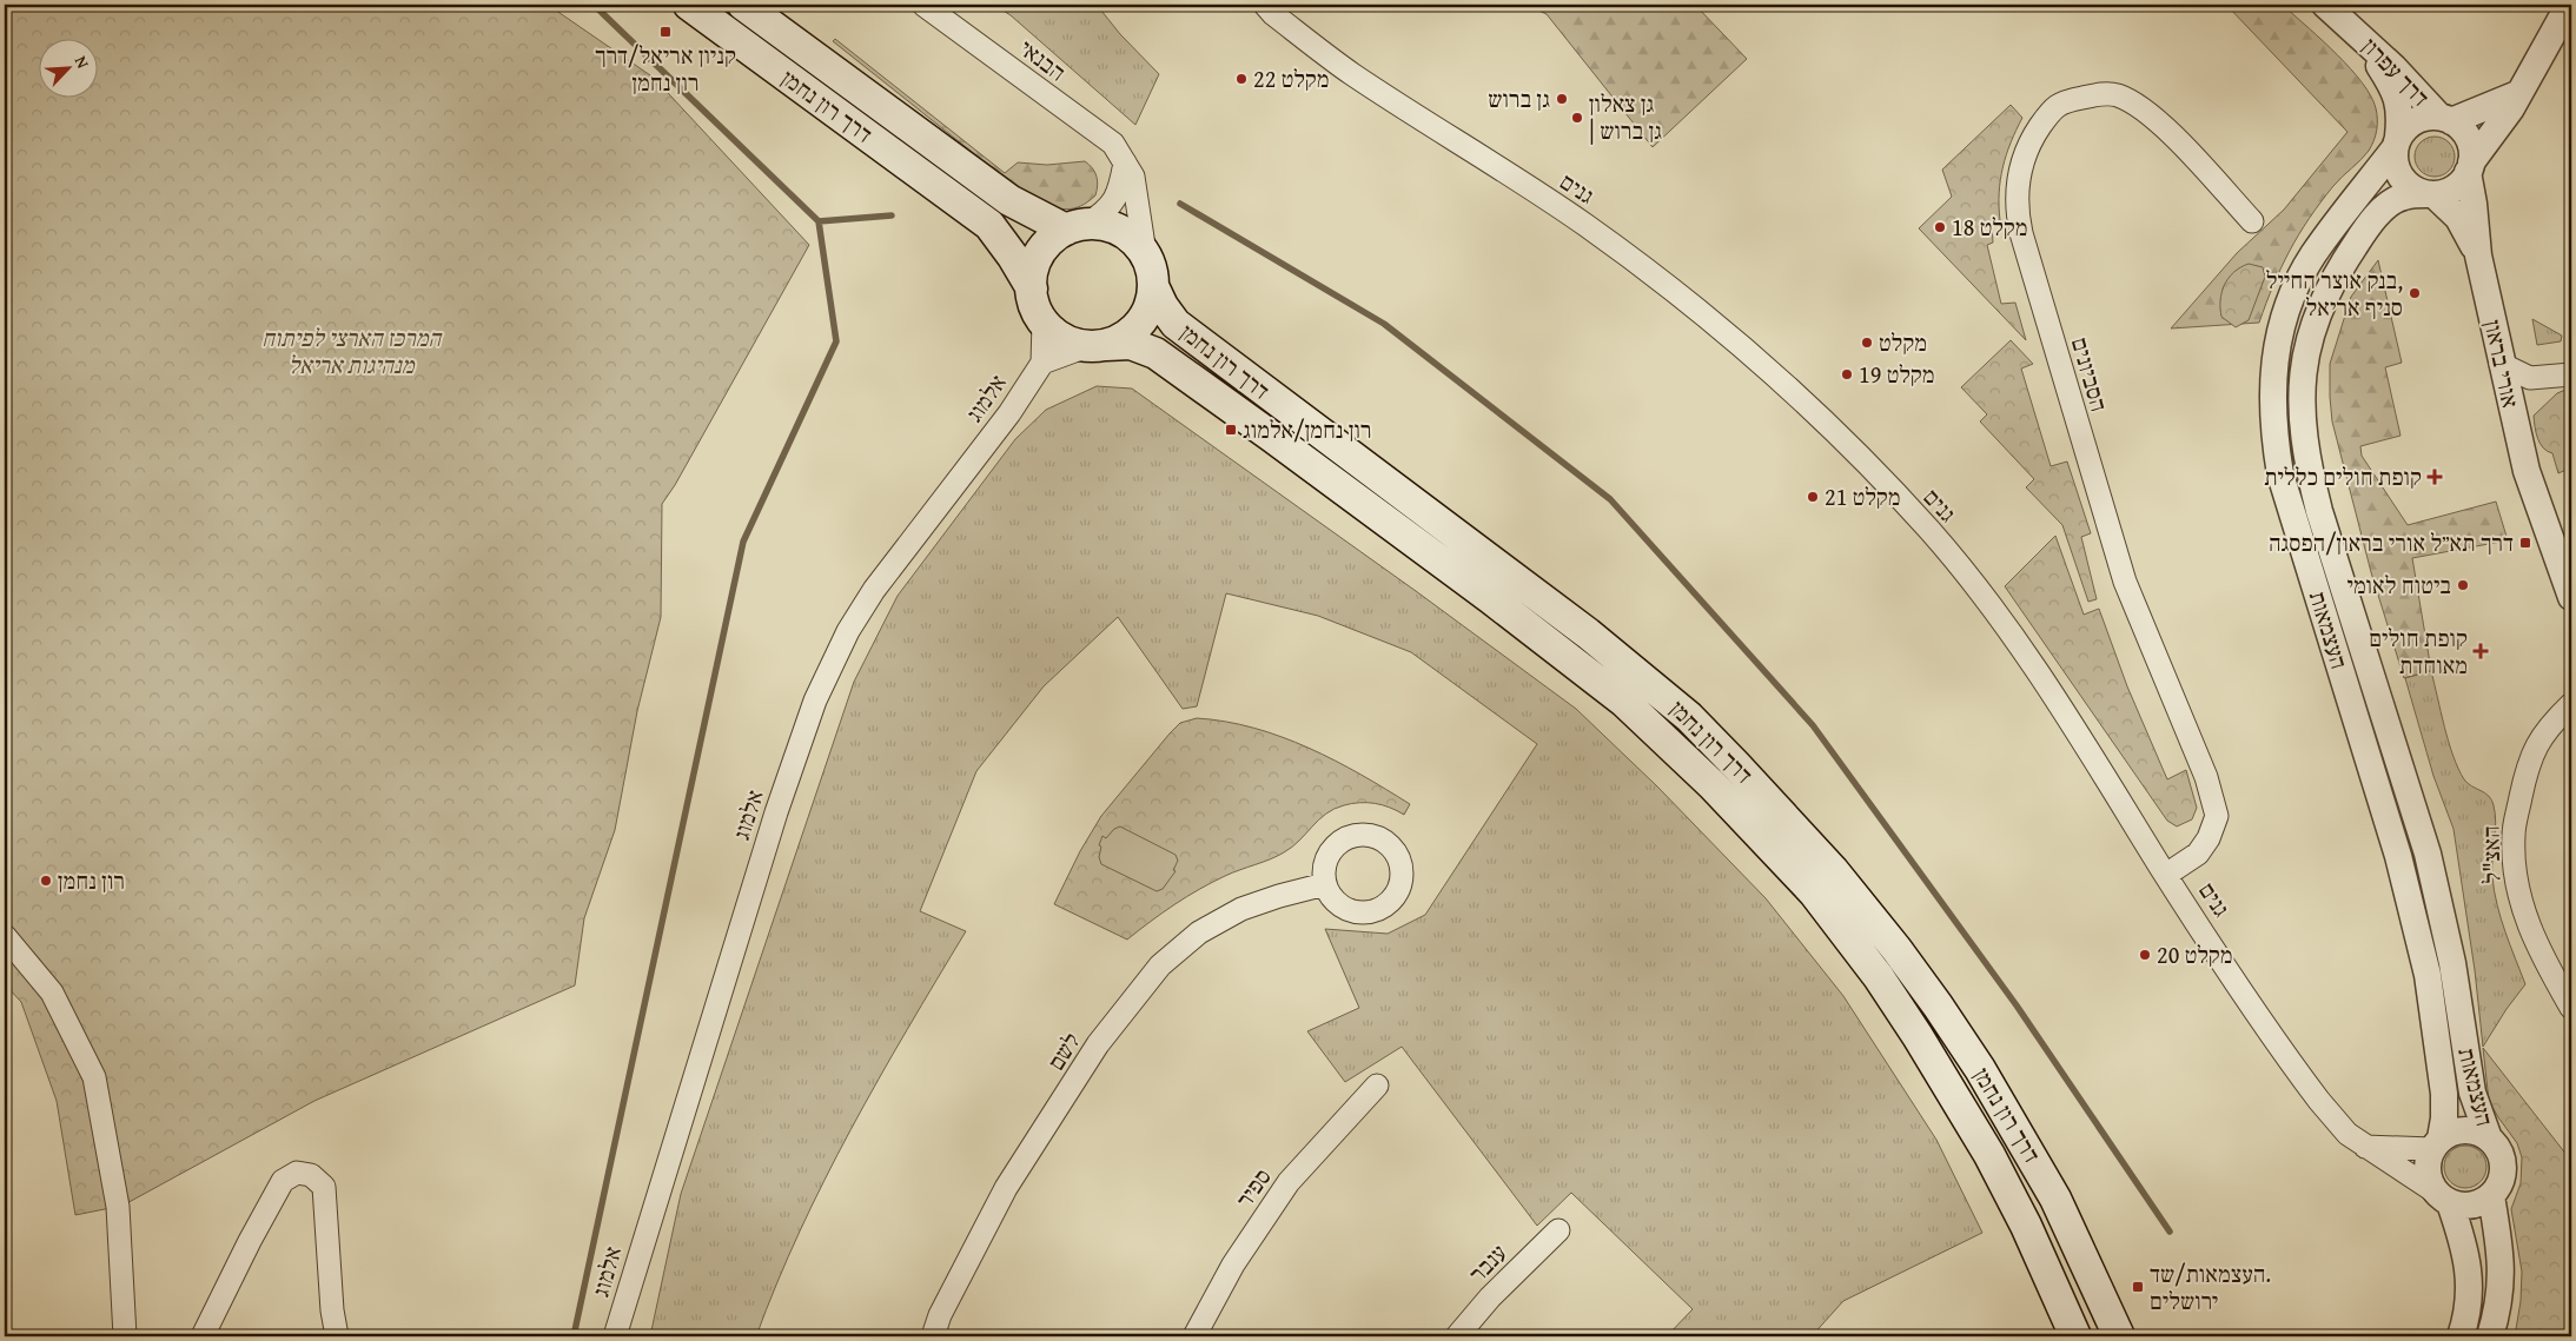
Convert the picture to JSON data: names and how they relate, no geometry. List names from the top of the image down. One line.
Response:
{"streets":{"main road":["דרך רון נחמן"],"street":["הבנאי","דרך עפרון","גנים","אורי בראון","הסביונים","אלמוג","העצמאות","האצ\"ל","לשם","ספיר","ענבר"]},"crossings":[["הבנאי","דרך רון נחמן"],["דרך עפרון","העצמאות"],["גנים","הסביונים"],["גנים","העצמאות"]],"parks":["המרכז הארצי לפיתוח מנהיגות אריאל"],"places":{"transit":["קניון אריאל/דרך רון נחמן","רון נחמן/אלמוג","דרך תא״ל אורי בראון/הפסגה","העצמאות/שד. ירושלים"],"other":["מקלט 22","גן ברוש","גן צאלון | גן ברוש","מקלט 18","בנק אוצר החייל, סניף אריאל","מקלט","מקלט 19","מקלט 21","ביטוח לאומי","רון נחמן","מקלט 20"],"health":["קופת חולים כללית","קופת חולים מאוחדת"]},"north":"top right"}
